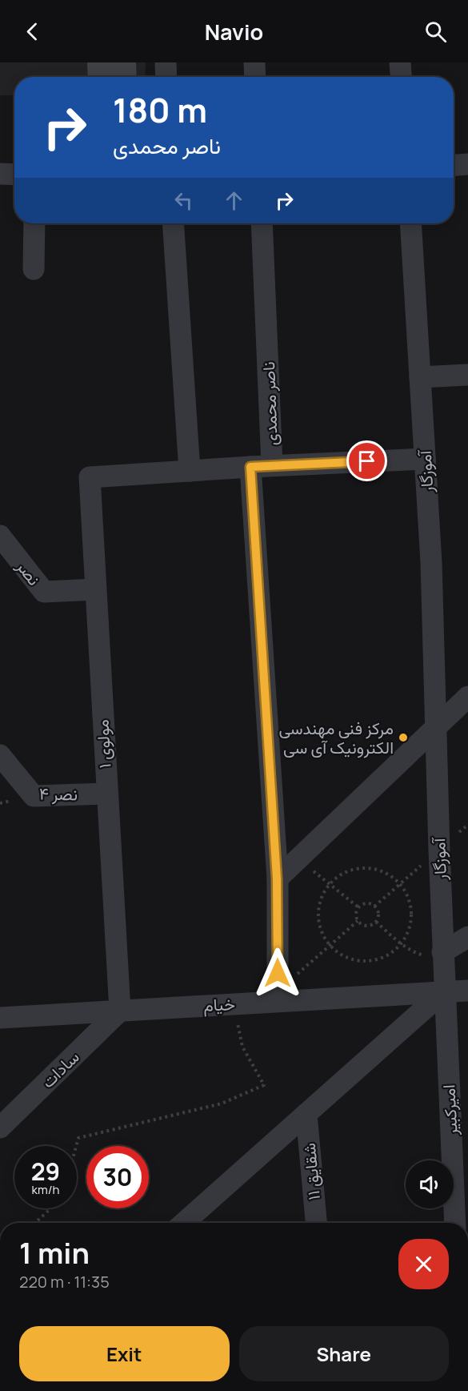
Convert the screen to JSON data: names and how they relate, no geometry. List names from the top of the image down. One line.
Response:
{"streets":{"street":["ناصر محمدی","آموزگار","نصر","مولوی ۱","نصر ۴","خیام","سادات","امیرکبیر","شقایق ۱۱"]},"crossings":[["ناصر محمدی","آموزگار"],["آموزگار","خیام"],["آموزگار","امیرکبیر"],["نصر","مولوی ۱"],["مولوی ۱","نصر ۴"],["مولوی ۱","خیام"],["مولوی ۱","سادات"],["خیام","سادات"],["خیام","امیرکبیر"]],"places":["مرکز فنی مهندسی الکترونیک آی سی"],"page":{"header":"Navio","turn":["180 m","ناصر محمدی"],"speed":"29 km/h","limit":"30","heading":["1 min","220 m · 11:35"],"buttons":["Exit","Share"]}}
